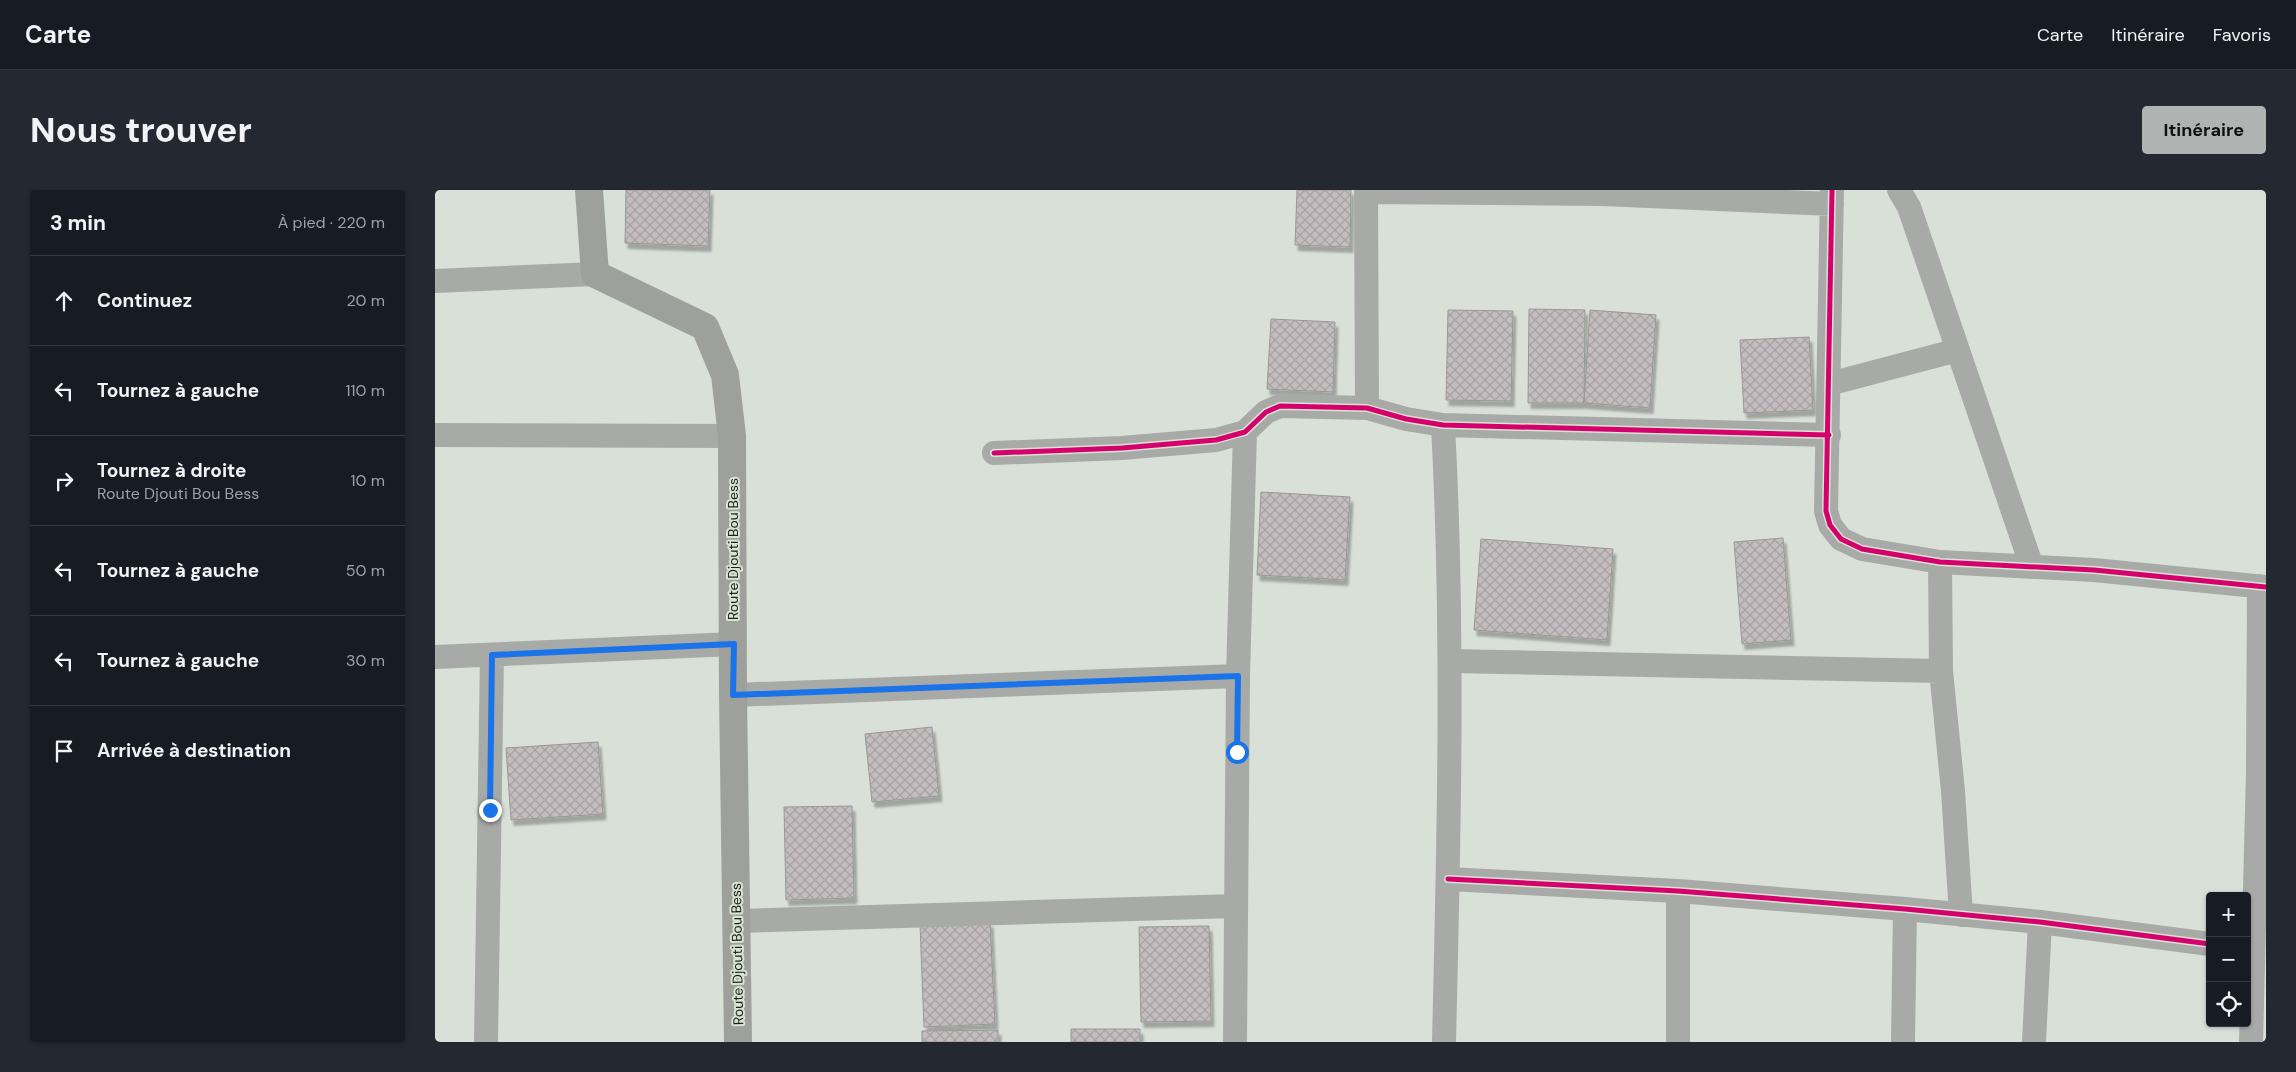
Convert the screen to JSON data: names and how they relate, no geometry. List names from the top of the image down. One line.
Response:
{"streets":{"main road":["Route Djouti Bou Bess"]},"page":{"header":"Carte","nav":["Carte","Itinéraire","Favoris"],"buttons":"Itinéraire","title":"Nous trouver","heading":["3 min","À pied · 220 m"],"list":[["Continuez","20 m"],["Tournez à gauche","110 m"],["Tournez à droite","Route Djouti Bou Bess","10 m"],["Tournez à gauche","50 m"],["Tournez à gauche","30 m"],"Arrivée à destination"],"map_buttons":["+","−"]}}
